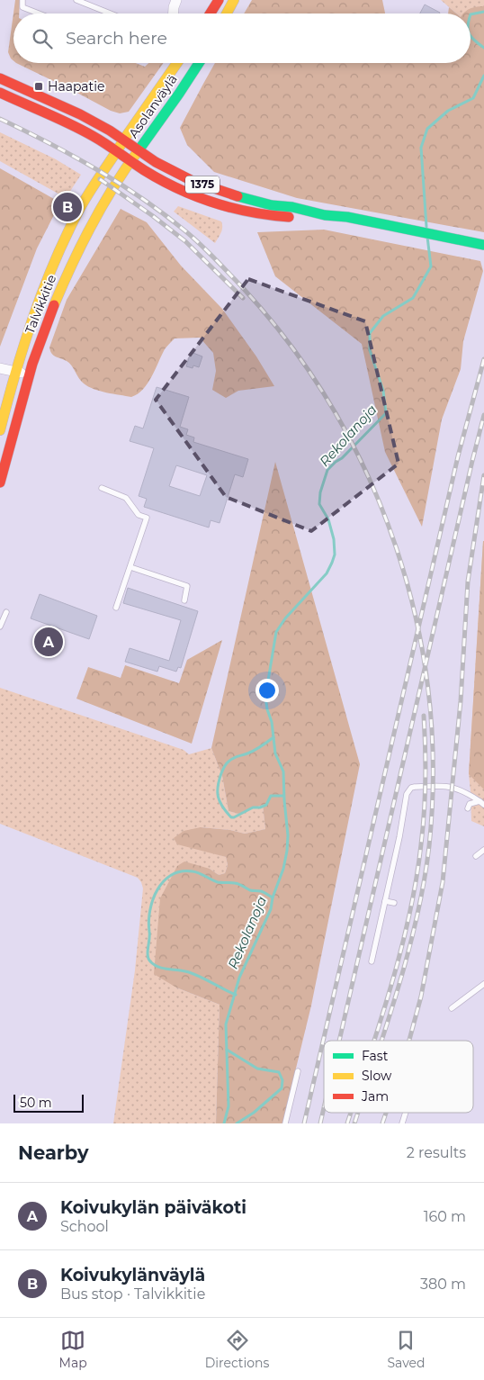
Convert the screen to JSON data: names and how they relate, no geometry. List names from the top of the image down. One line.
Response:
{"streets":{"main road":["Asolanväylä","1375","Talvikkitie"]},"crossings":[["Asolanväylä","1375"],["Asolanväylä","Talvikkitie"],["1375","Talvikkitie"]],"water":["Rekolanoja"],"places":{"transit":["Haapatie"]},"legend":["Fast","Slow","Jam"],"scale_bar":"50 m","page":{"search":"Search here","pins":["B","A"],"scale":"50 m","heading":["Nearby","2 results"],"list":[{"mark":"A","name":"Koivukylän päiväkoti","note":"School","value":"160 m"},{"mark":"B","name":"Koivukylänväylä","note":"Bus stop · Talvikkitie","value":"380 m"}],"nav":["Map","Directions","Saved"]}}
